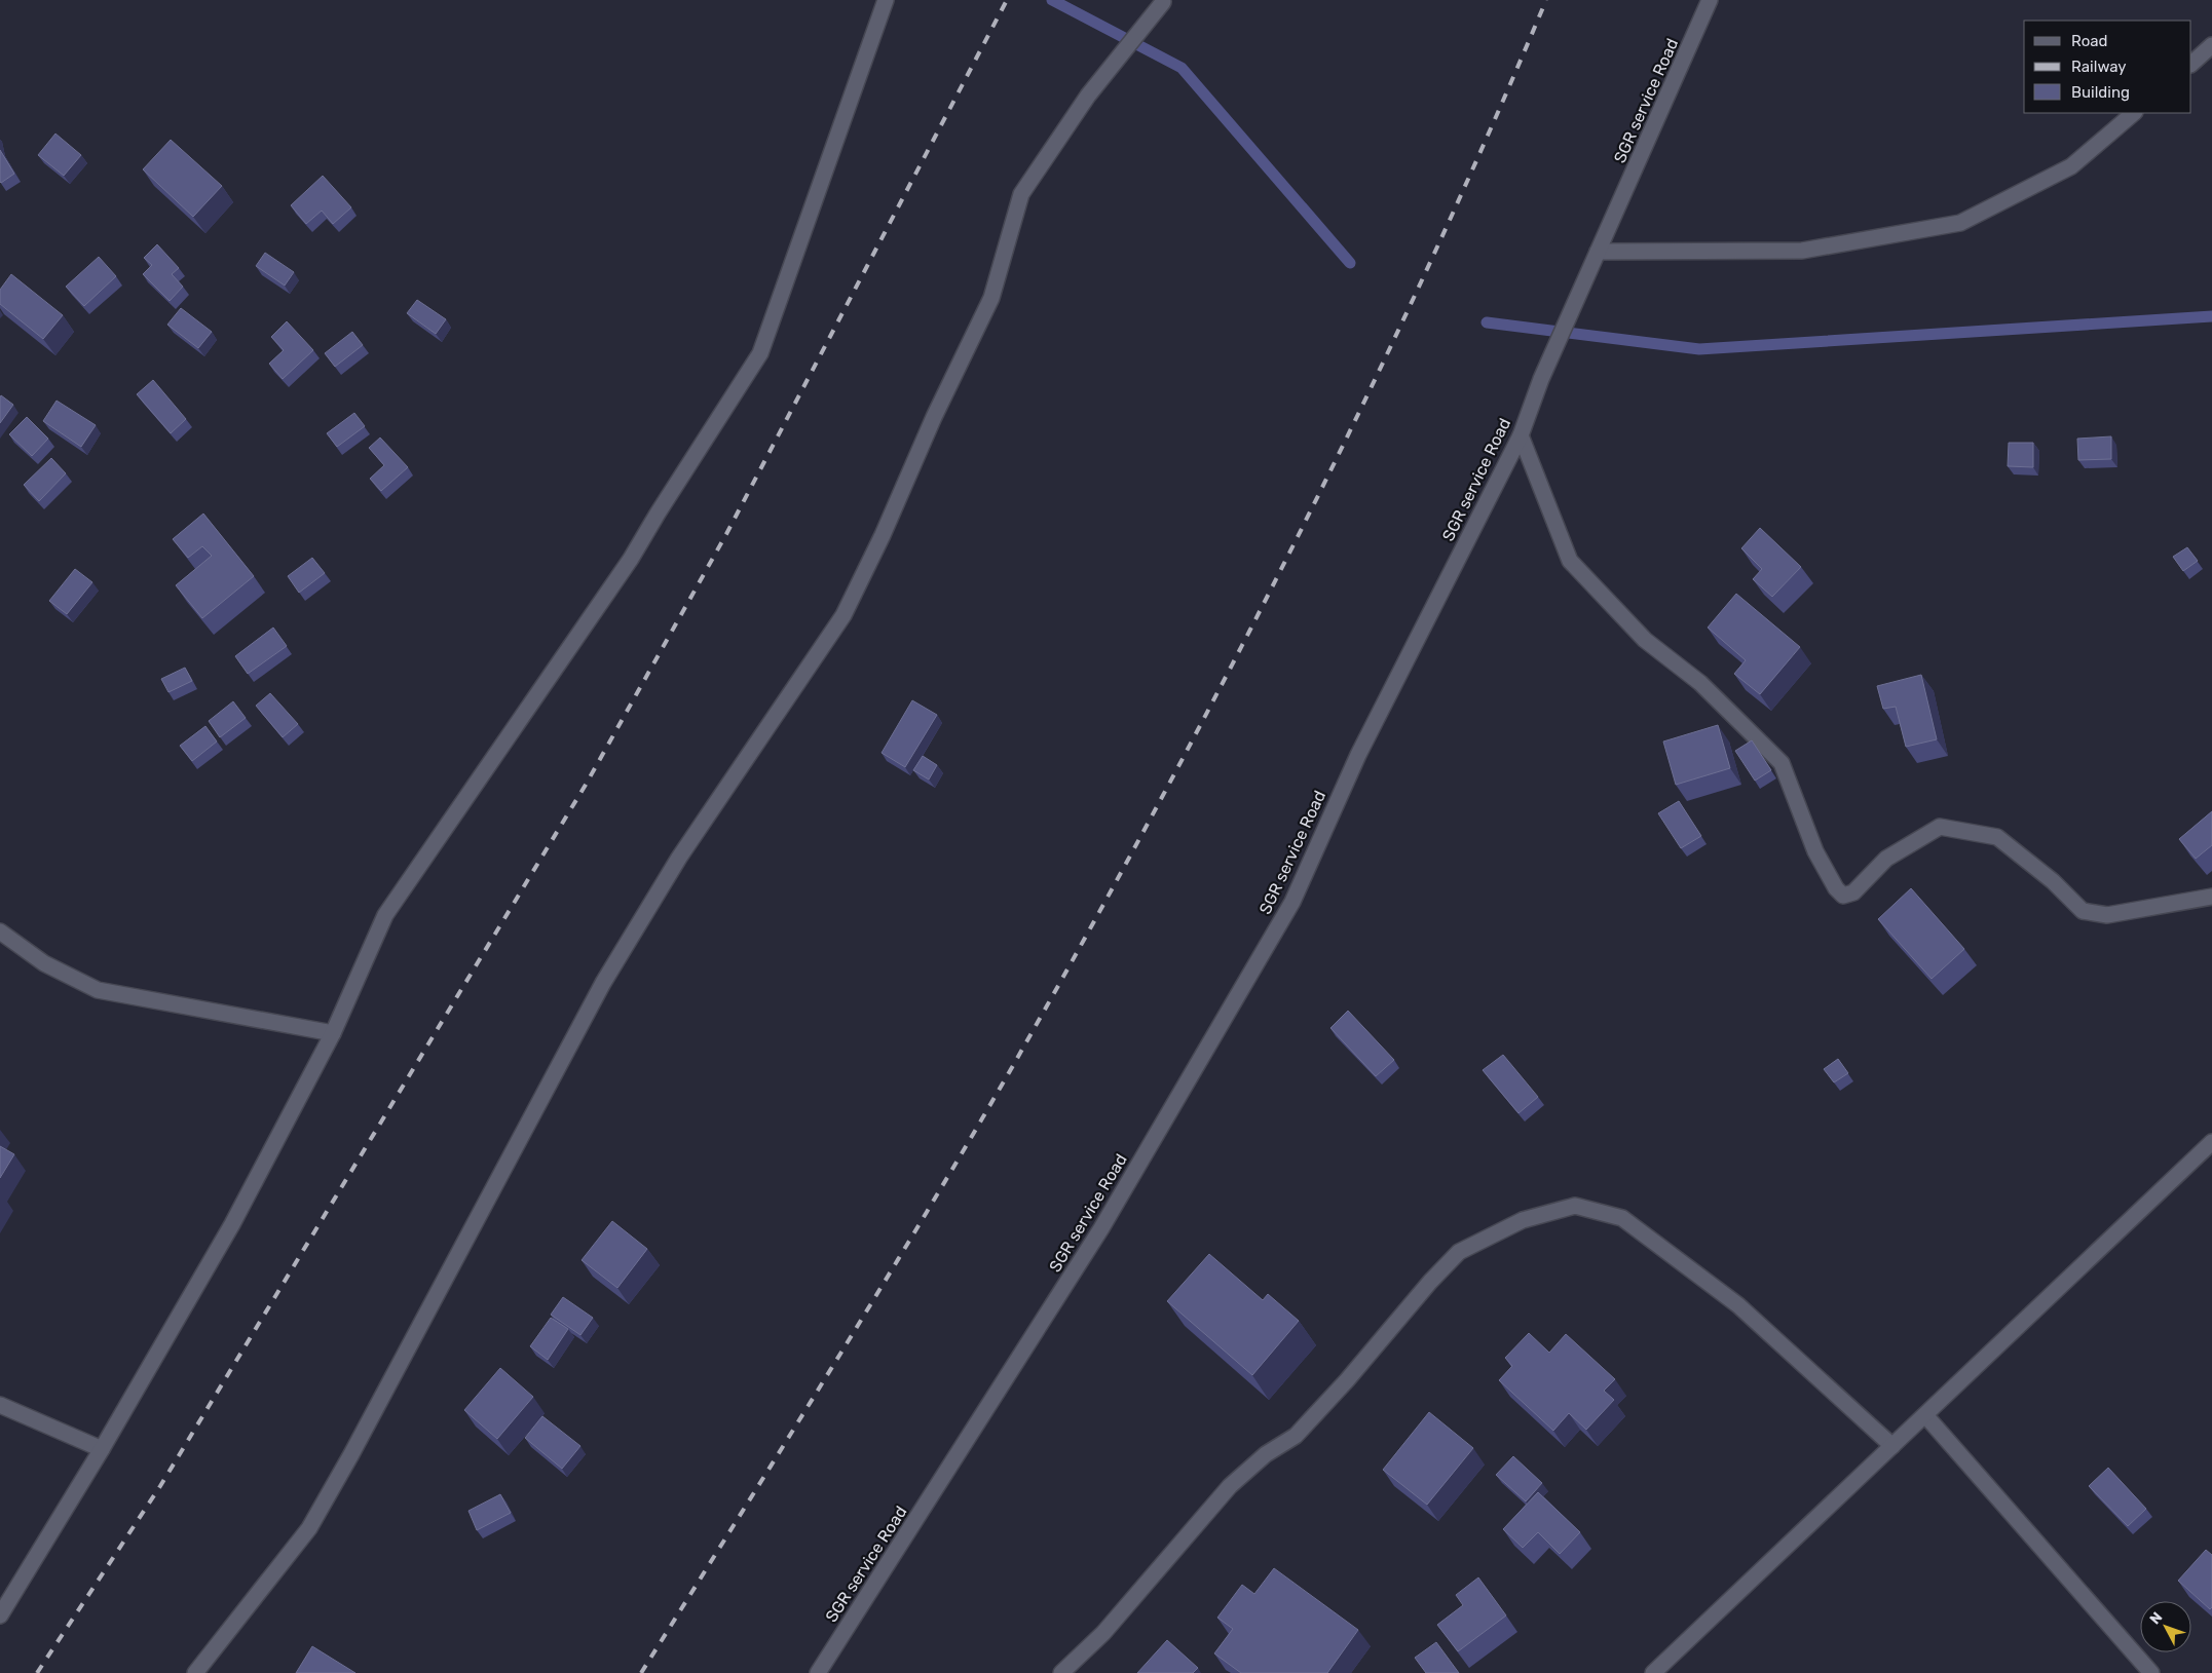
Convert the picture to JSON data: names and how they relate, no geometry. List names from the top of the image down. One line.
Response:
{"streets":{"street":["SGR service Road"]},"legend":["Road","Railway","Building"],"north":"top left"}
